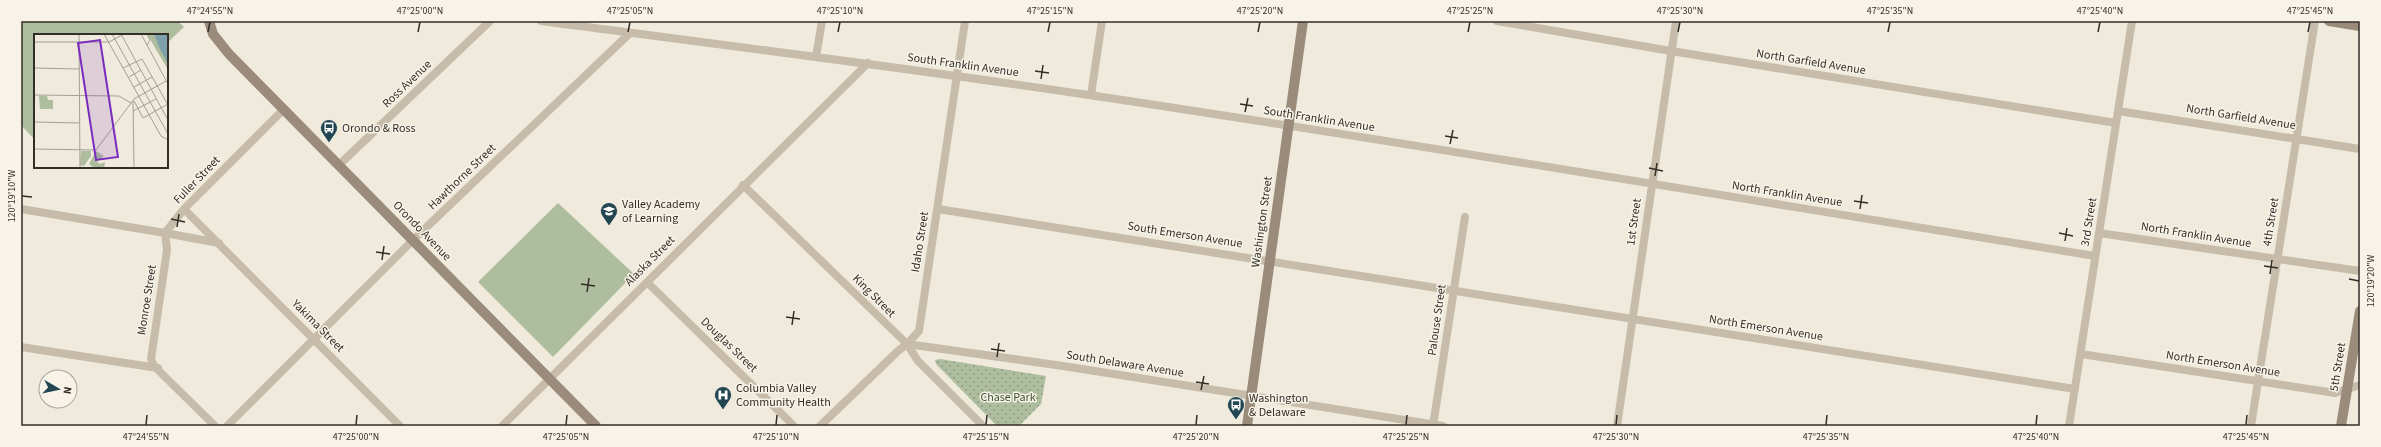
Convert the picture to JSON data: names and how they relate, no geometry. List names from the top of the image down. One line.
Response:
{"streets":{"main road":["Washington Street","Orondo Avenue","5th Street"],"street":["North Garfield Avenue","South Franklin Avenue","Ross Avenue","Hawthorne Street","Fuller Street","North Franklin Avenue","1st Street","3rd Street","4th Street","South Emerson Avenue","Idaho Street","Alaska Street","King Street","Monroe Street","Palouse Street","Yakima Street","North Emerson Avenue","Douglas Street","South Delaware Avenue"]},"crossings":[["North Garfield Avenue","1st Street"],["North Garfield Avenue","3rd Street"],["North Garfield Avenue","4th Street"],["South Franklin Avenue","Hawthorne Street"],["South Franklin Avenue","North Franklin Avenue"],["South Franklin Avenue","Washington Street"],["South Franklin Avenue","Idaho Street"],["South Franklin Avenue","Alaska Street"],["Ross Avenue","Orondo Avenue"],["Hawthorne Street","Orondo Avenue"],["Hawthorne Street","Yakima Street"],["Fuller Street","Orondo Avenue"],["Fuller Street","Monroe Street"],["Fuller Street","Yakima Street"],["North Franklin Avenue","1st Street"],["North Franklin Avenue","3rd Street"],["North Franklin Avenue","4th Street"],["Washington Street","South Emerson Avenue"],["Washington Street","South Delaware Avenue"],["1st Street","North Emerson Avenue"],["3rd Street","North Emerson Avenue"],["4th Street","North Emerson Avenue"],["Orondo Avenue","Alaska Street"],["South Emerson Avenue","Idaho Street"],["South Emerson Avenue","Palouse Street"],["South Emerson Avenue","North Emerson Avenue"],["Idaho Street","King Street"],["Idaho Street","South Delaware Avenue"],["Alaska Street","King Street"],["Alaska Street","Douglas Street"],["King Street","South Delaware Avenue"],["Palouse Street","North Emerson Avenue"],["Palouse Street","South Delaware Avenue"],["North Emerson Avenue","5th Street"]],"parks":["Chase Park"],"places":{"bus stop":["Orondo & Ross","Washington & Delaware"],"school or university":["Valley Academy of Learning"],"hospital":["Columbia Valley Community Health"]},"north":"right","coordinates":["47°24'55\"N","47°25'00\"N","47°25'05\"N","47°25'10\"N","47°25'15\"N","47°25'20\"N","47°25'25\"N","47°25'30\"N","47°25'35\"N","47°25'40\"N","47°25'45\"N","120°19'10\"W","120°19'20\"W"]}
